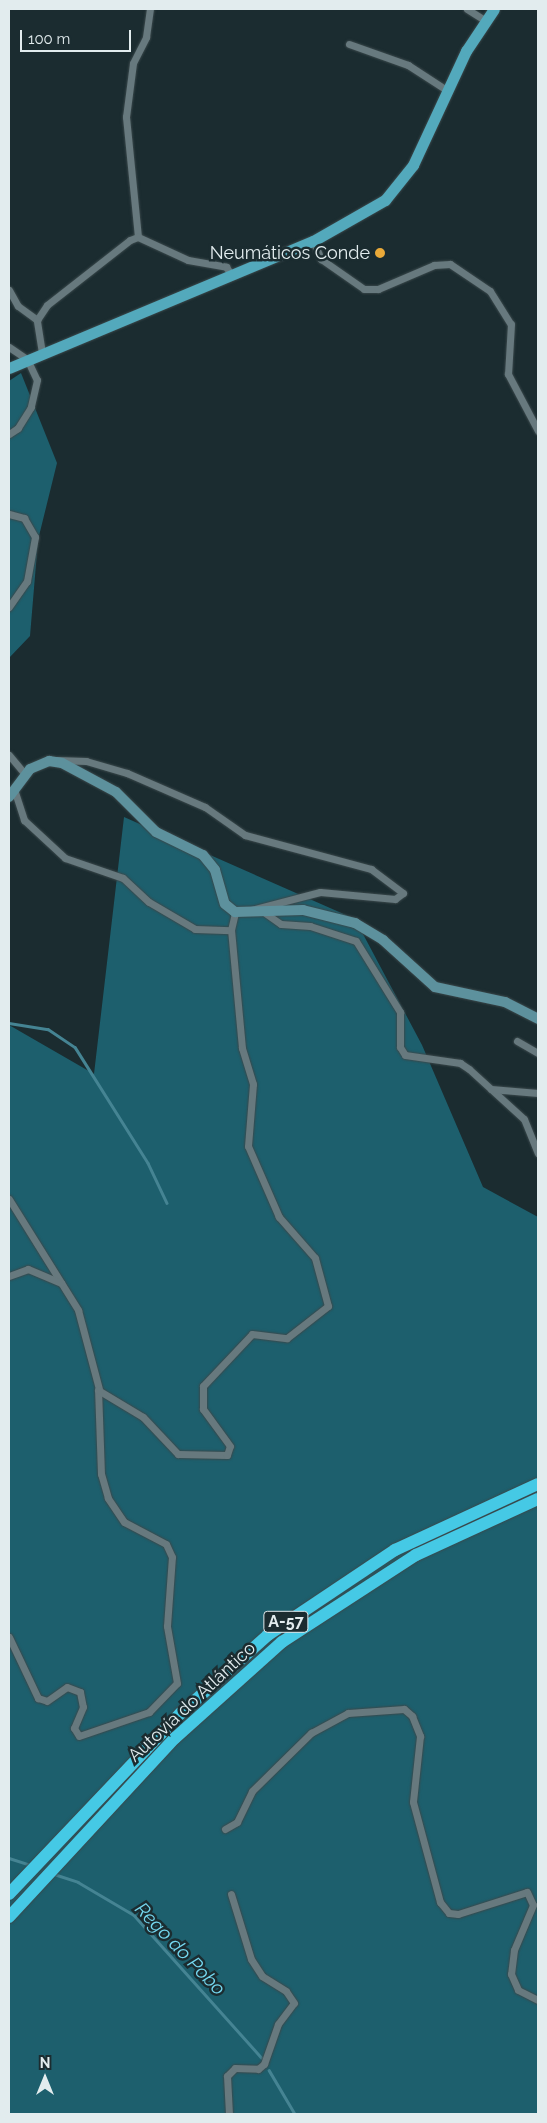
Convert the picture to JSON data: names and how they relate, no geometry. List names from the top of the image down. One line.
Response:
{"streets":{"highway":["A-57","Autovía do Atlántico"]},"water":["Rego do Pobo"],"places":["Neumáticos Conde"],"scale_bar":"100 m","north":"top"}
